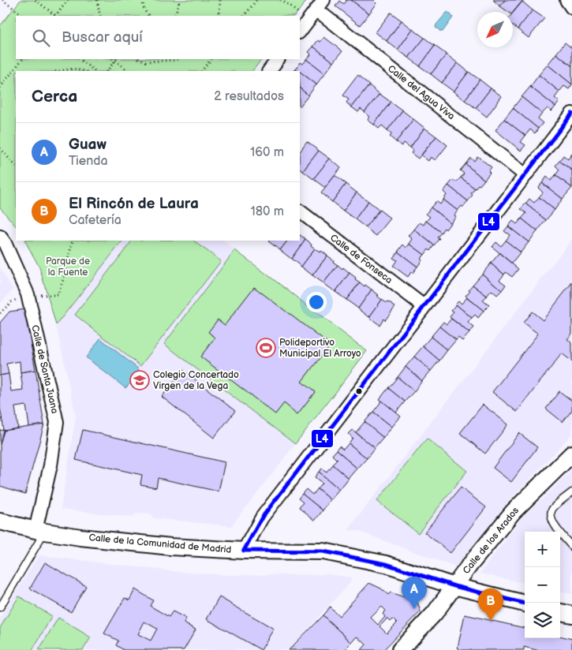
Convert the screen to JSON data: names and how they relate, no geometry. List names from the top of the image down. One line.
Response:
{"streets":{"street":["Calle del Agua Viva","Calle de Fonseca","Calle de Santa Juana","Calle de los Arados","Calle de la Comunidad de Madrid"]},"crossings":[["Calle de Santa Juana","Calle de la Comunidad de Madrid"],["Calle de los Arados","Calle de la Comunidad de Madrid"]],"parks":["Parque de la Fuente"],"places":{"sports":["Polideportivo Municipal El Arroyo"],"school or university":["Colegio Concertado Virgen de la Vega"]},"lines":["transit line L4"],"north":"bottom left","page":{"search":"Buscar aquí","heading":["Cerca","2 resultados"],"list":[{"mark":"A","name":"Guaw","note":"Tienda","value":"160 m"},{"mark":"B","name":"El Rincón de Laura","note":"Cafetería","value":"180 m"}],"map_buttons":["+","−"],"pins":["A","B"]}}
